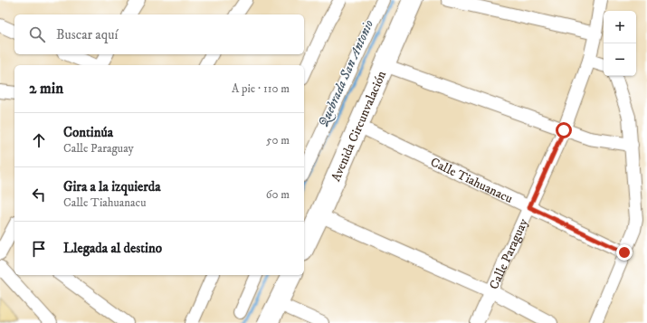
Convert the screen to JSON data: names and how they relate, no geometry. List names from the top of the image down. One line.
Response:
{"streets":{"highway":["Avenida Circunvalación"],"street":["Calle Tiahuanacu","Calle Paraguay"]},"crossings":[["Avenida Circunvalación","Calle Tiahuanacu"],["Calle Tiahuanacu","Calle Paraguay"]],"water":["Quebrada San Antonio"],"page":{"map_buttons":["+","−"],"search":"Buscar aquí","heading":["2 min","A pie · 110 m"],"list":[["Continúa","Calle Paraguay","50 m"],["Gira a la izquierda","Calle Tiahuanacu","60 m"],"Llegada al destino"]}}
